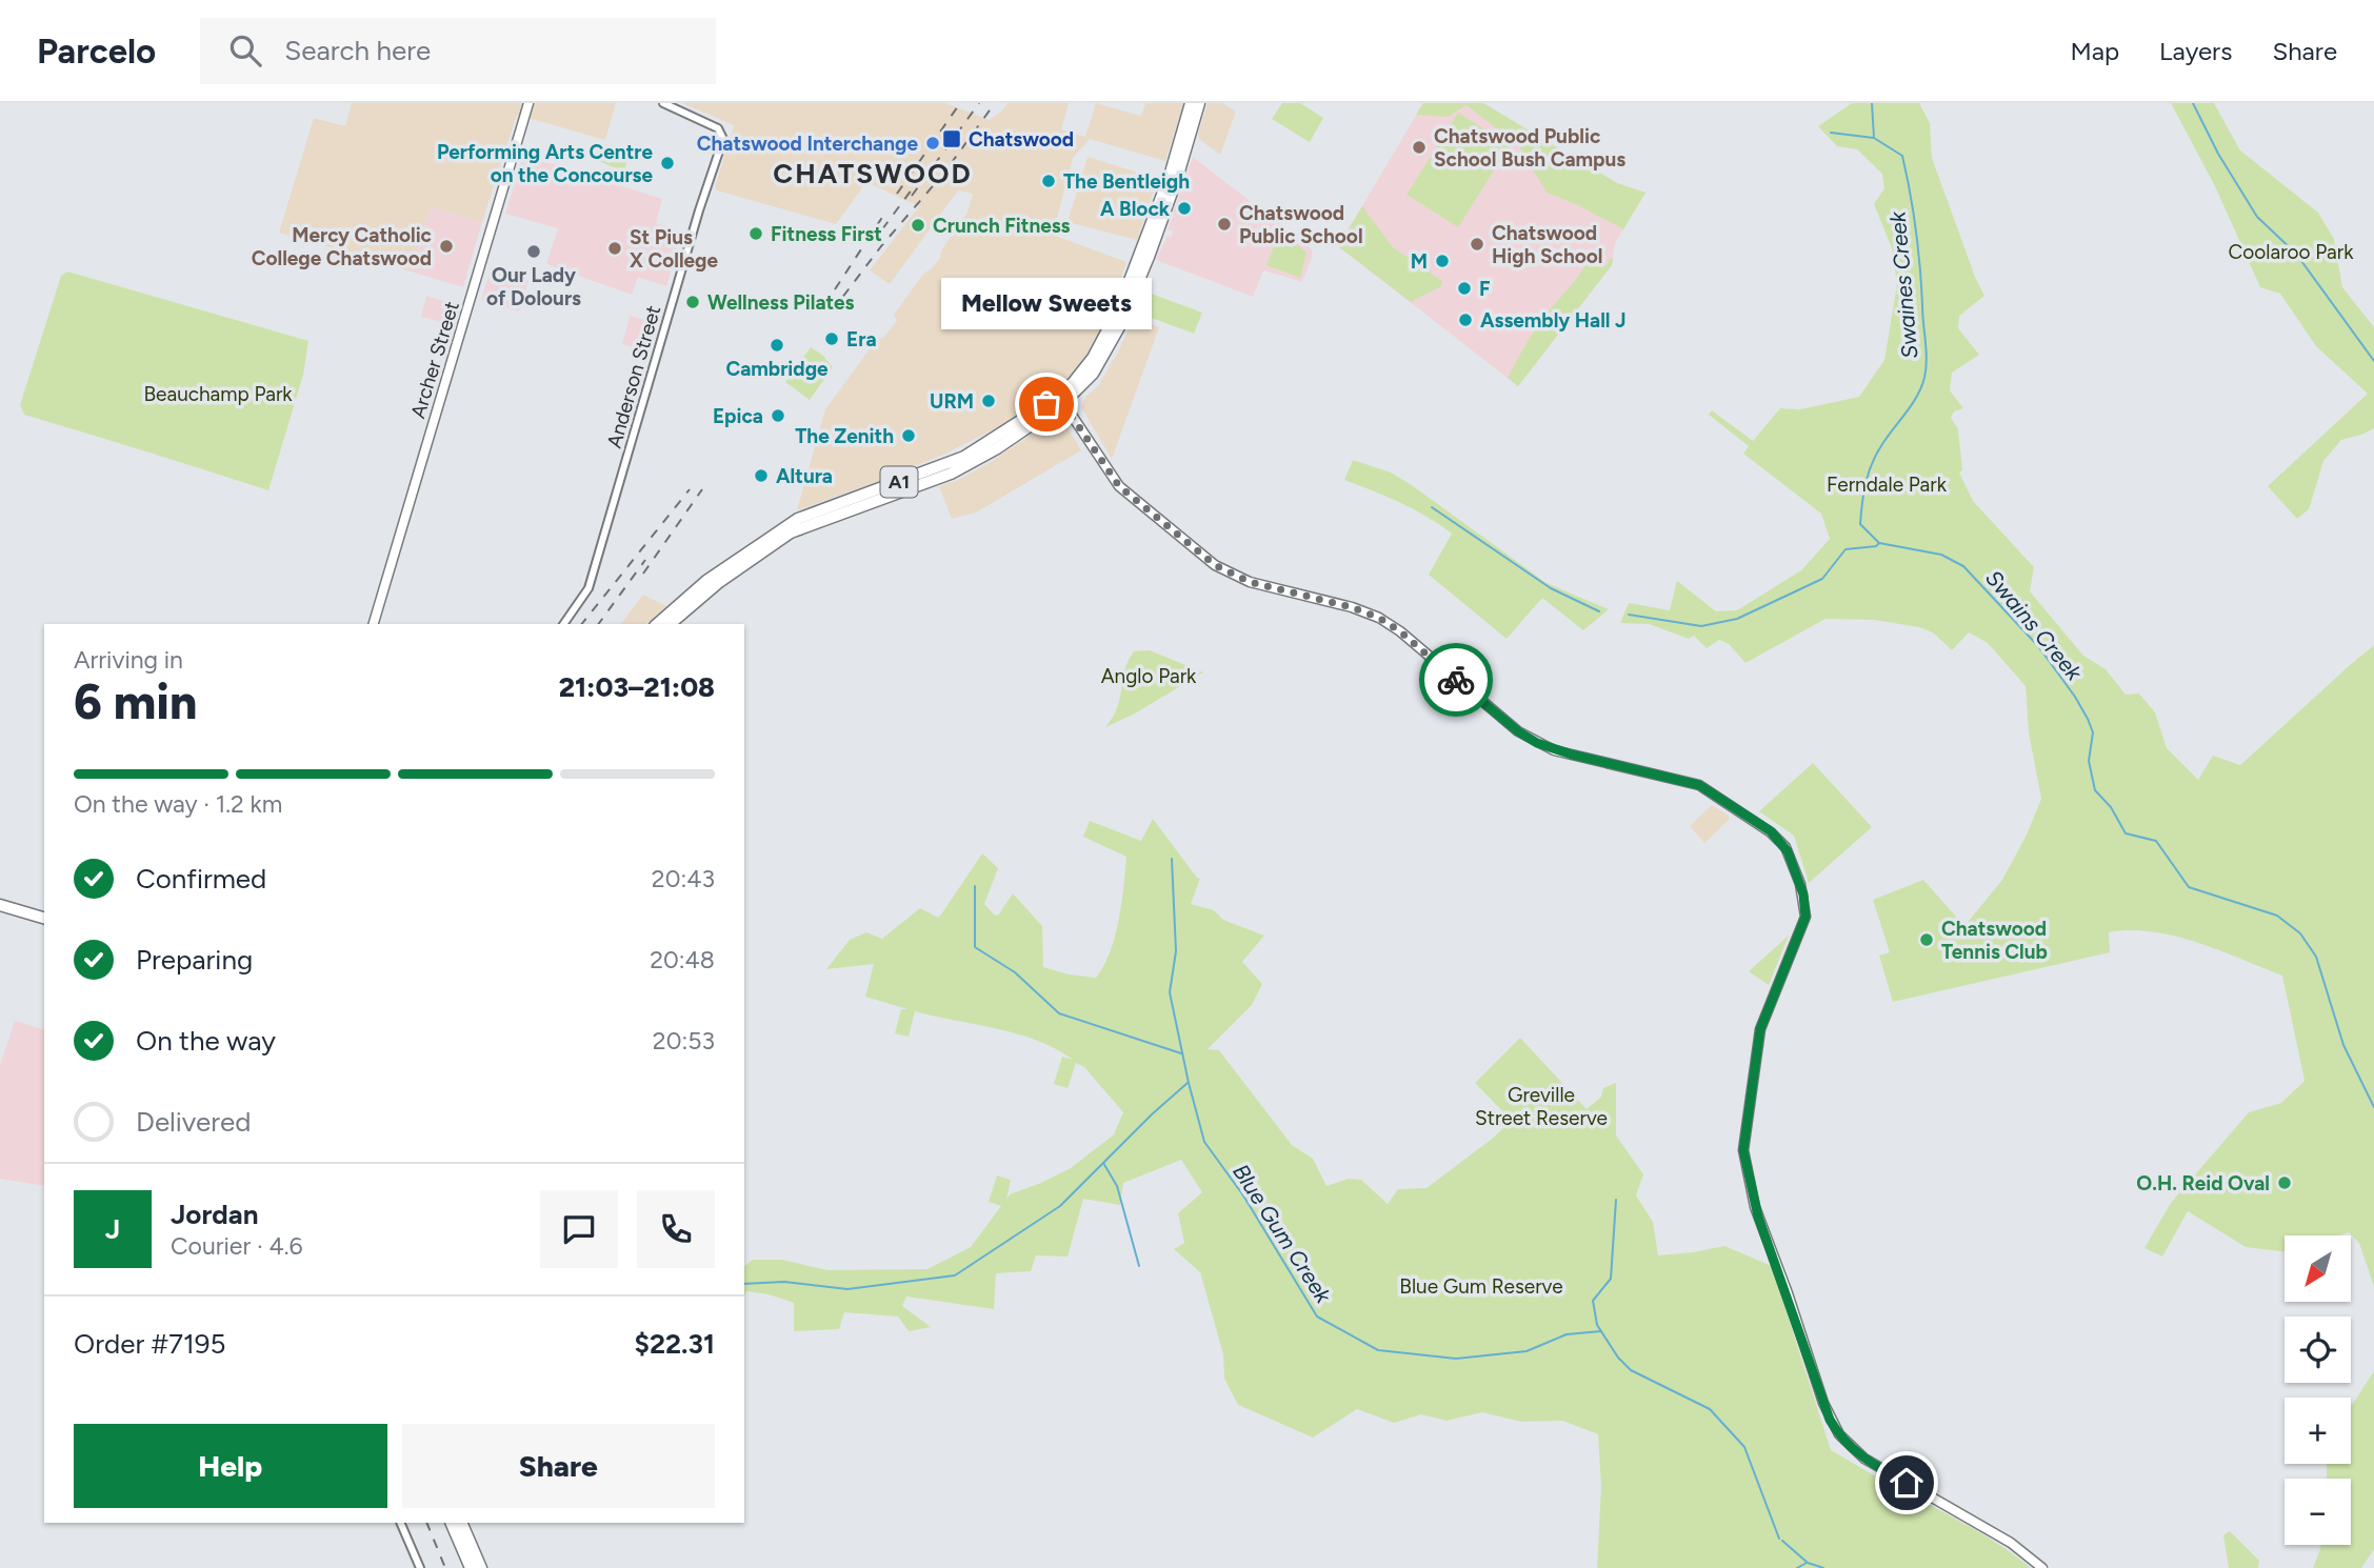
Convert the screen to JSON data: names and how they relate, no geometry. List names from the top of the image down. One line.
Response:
{"streets":{"highway":["A1"],"main road":["Archer Street"],"street":["Anderson Street"]},"districts":["CHATSWOOD"],"water":["Swaines Creek","Swains Creek","Blue Gum Creek"],"parks":["Coolaroo Park","Beauchamp Park","Ferndale Park","Anglo Park","Greville Street Reserve","Blue Gum Reserve"],"places":{"transit":["Chatswood"],"other":["Chatswood Interchange","Chatswood Public School Bush Campus","Performing Arts Centre on the Concourse","The Bentleigh","A Block","Chatswood Public School","Crunch Fitness","Fitness First","Chatswood High School","Mercy Catholic College Chatswood","St Pius X College","Our Lady of Dolours","M","F","Wellness Pilates","Assembly Hall J","Era","Cambridge","URM","Mellow Sweets","Epica","The Zenith","Altura","Chatswood Tennis Club","O.H. Reid Oval"]},"north":"bottom left","page":{"header":"Parcelo","search":"Search here","nav":["Map","Layers","Share"],"bubble":"Mellow Sweets","heading":["6 min","Arriving in","21:03–21:08"],"panel":["Jordan","Courier · 4.6","Order #7195","$22.31"],"bar":"On the way · 1.2 km","list":[["Confirmed","20:43"],["Preparing","20:48"],["On the way","20:53"],"Delivered"],"round":"J","map_buttons":["+","−"],"buttons":["Help","Share"]}}
